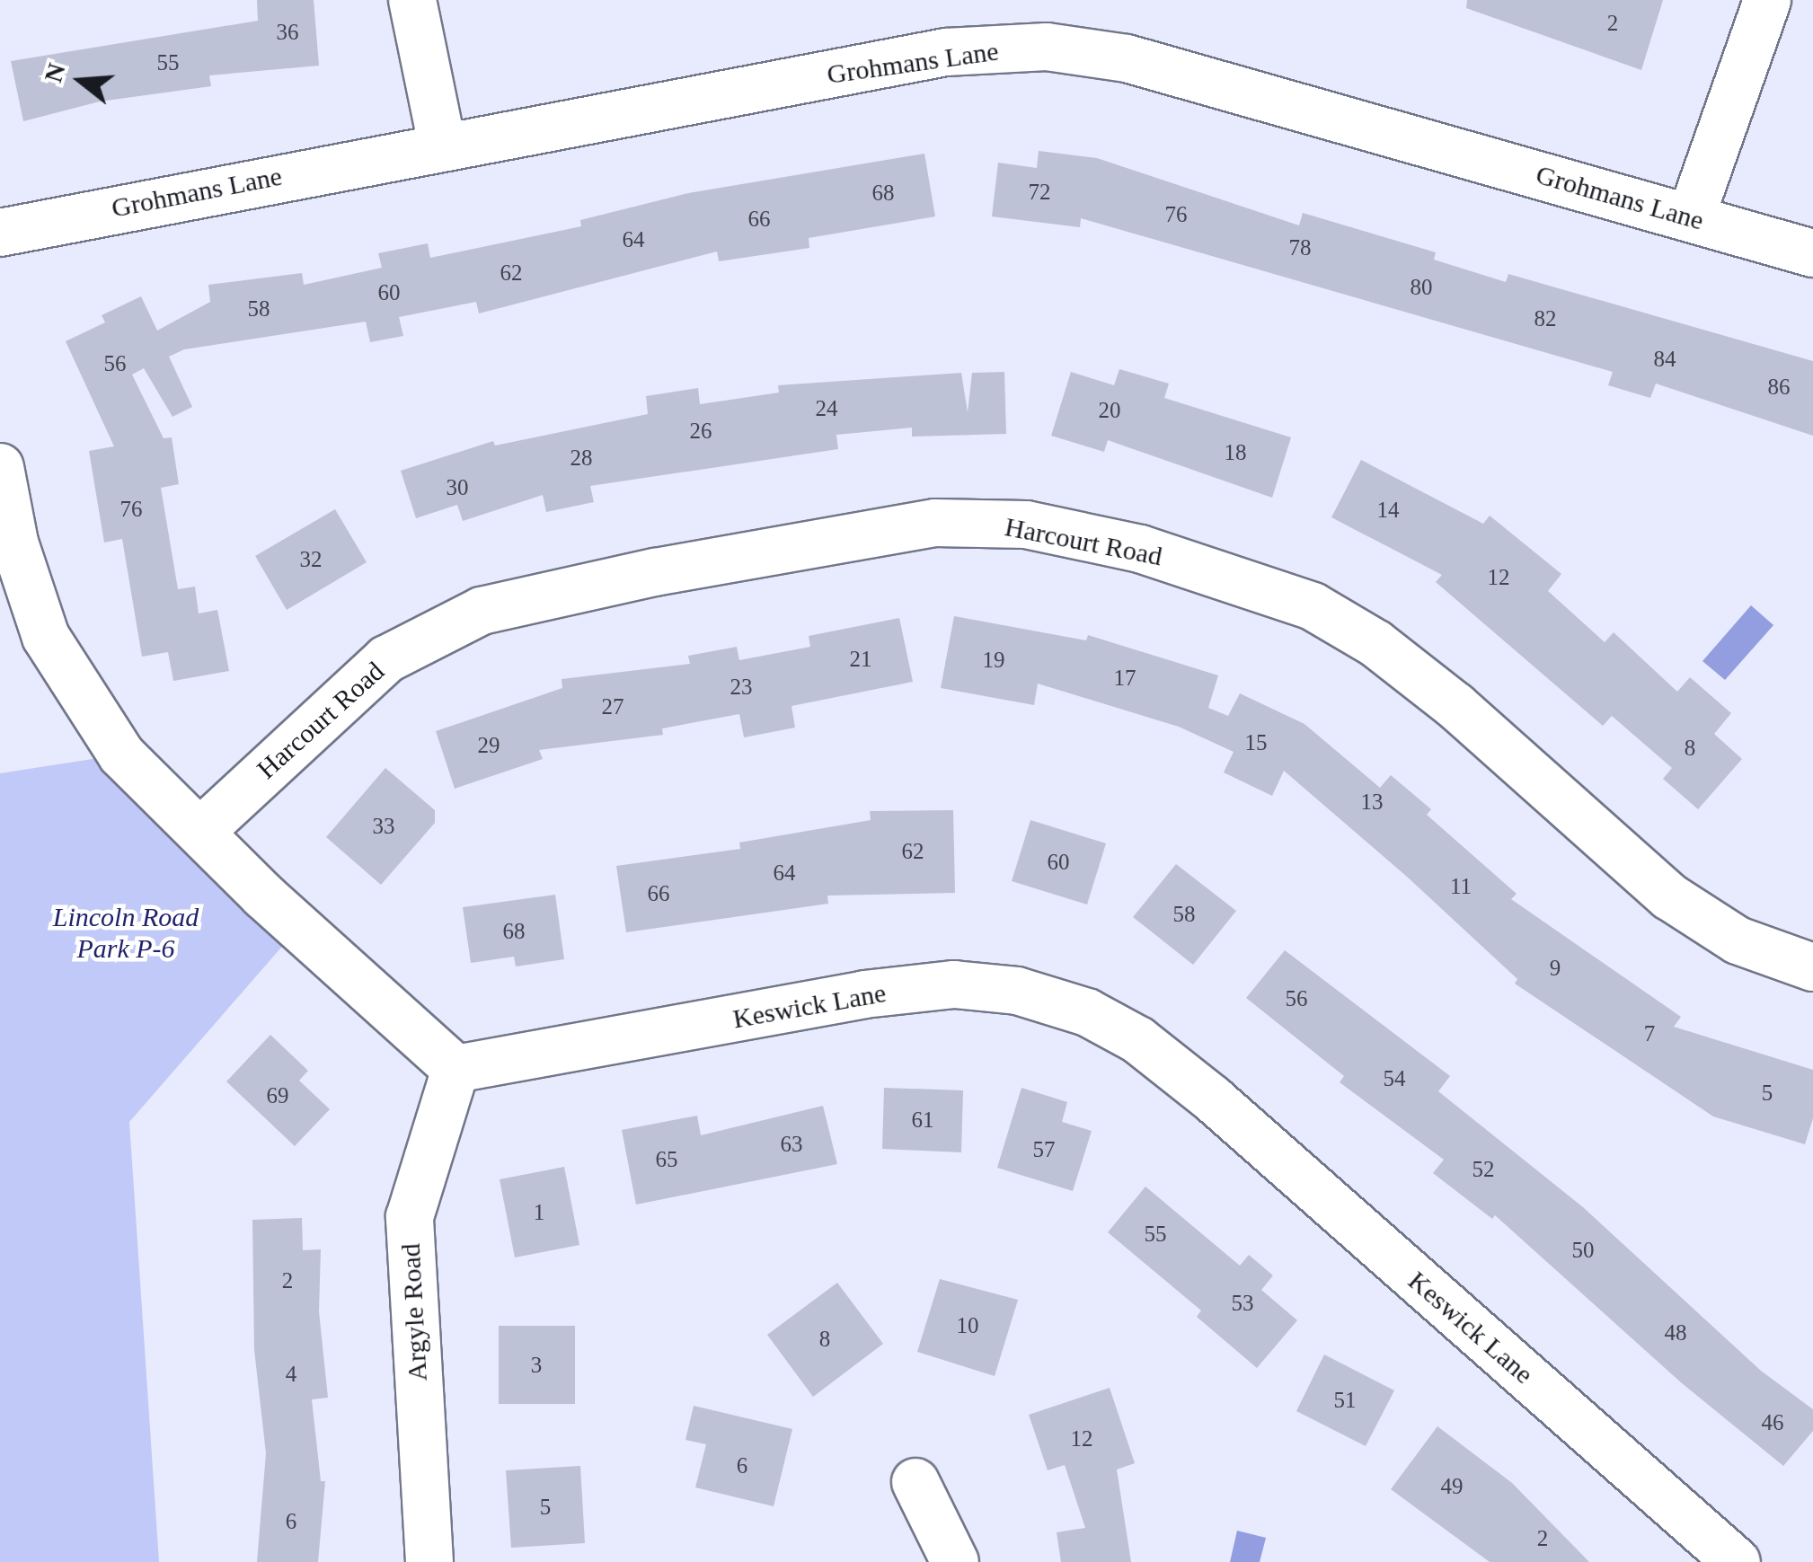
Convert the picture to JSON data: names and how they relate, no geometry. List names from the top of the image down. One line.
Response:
{"streets":{"street":["Grohmans Lane","Harcourt Road","Keswick Lane","Argyle Road"]},"crossings":[["Keswick Lane","Argyle Road"]],"parks":["Lincoln Road Park P-6"],"house_numbers":["2","36","55","72","68","76","66","64","78","62","80","60","58","82","84","56","86","24","20","26","18","28","30","76","14","32","12","21","19","17","23","27","15","29","8","13","33","62","60","64","11","66","58","68","9","56","7","54","5","69","61","63","57","65","52","1","55","50","2","53","10","48","8","3","4","51","46","12","6","49","5","6","2"],"north":"left"}
